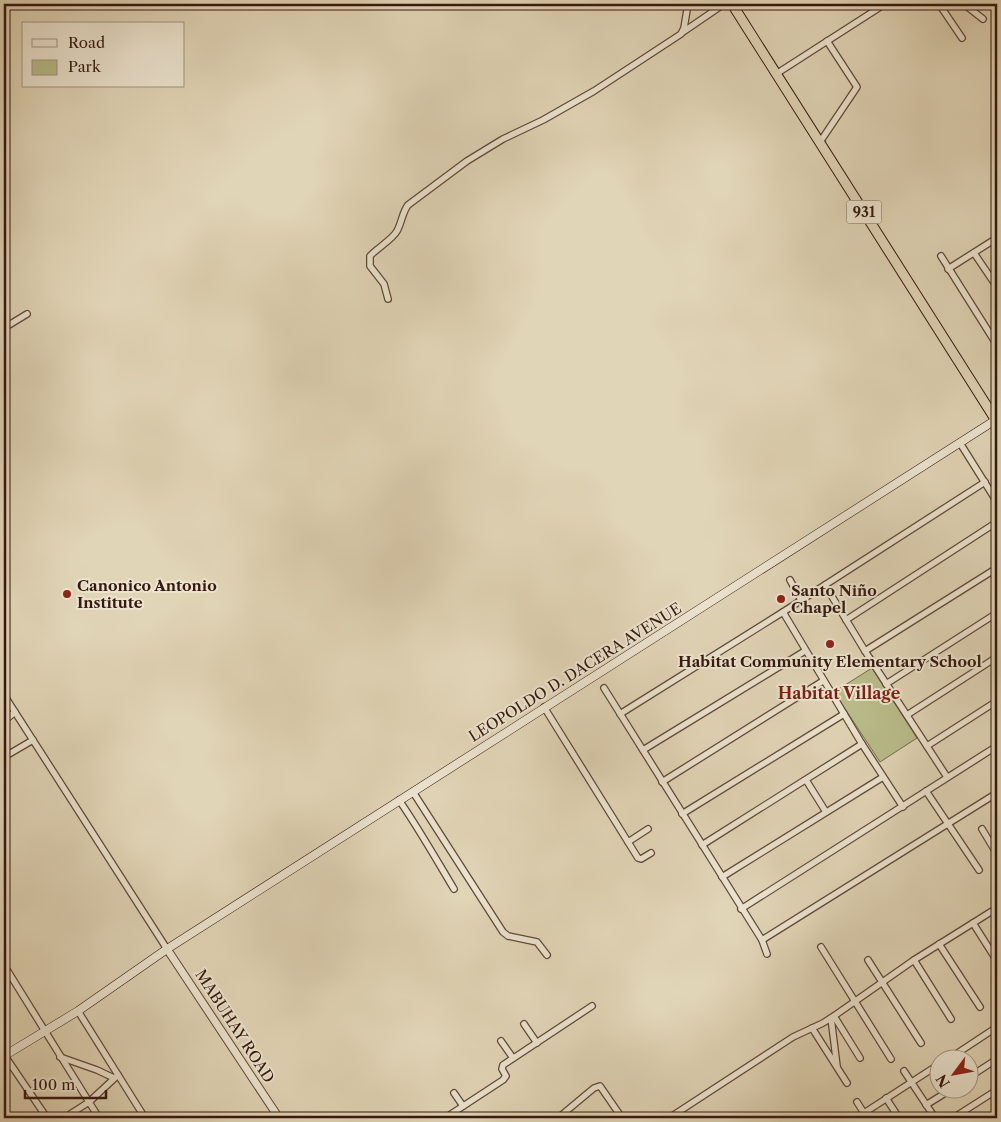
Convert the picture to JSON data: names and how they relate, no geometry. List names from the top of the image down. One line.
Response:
{"streets":{"highway":["931"],"main road":["LEOPOLDO D. DACERA AVENUE"],"street":["MABUHAY ROAD"]},"crossings":[["931","LEOPOLDO D. DACERA AVENUE"],["LEOPOLDO D. DACERA AVENUE","MABUHAY ROAD"]],"districts":["Habitat Village"],"places":["Canonico Antonio Institute","Santo Niño Chapel","Habitat Community Elementary School"],"legend":["Road","Park"],"scale_bar":"100 m","north":"bottom left"}
